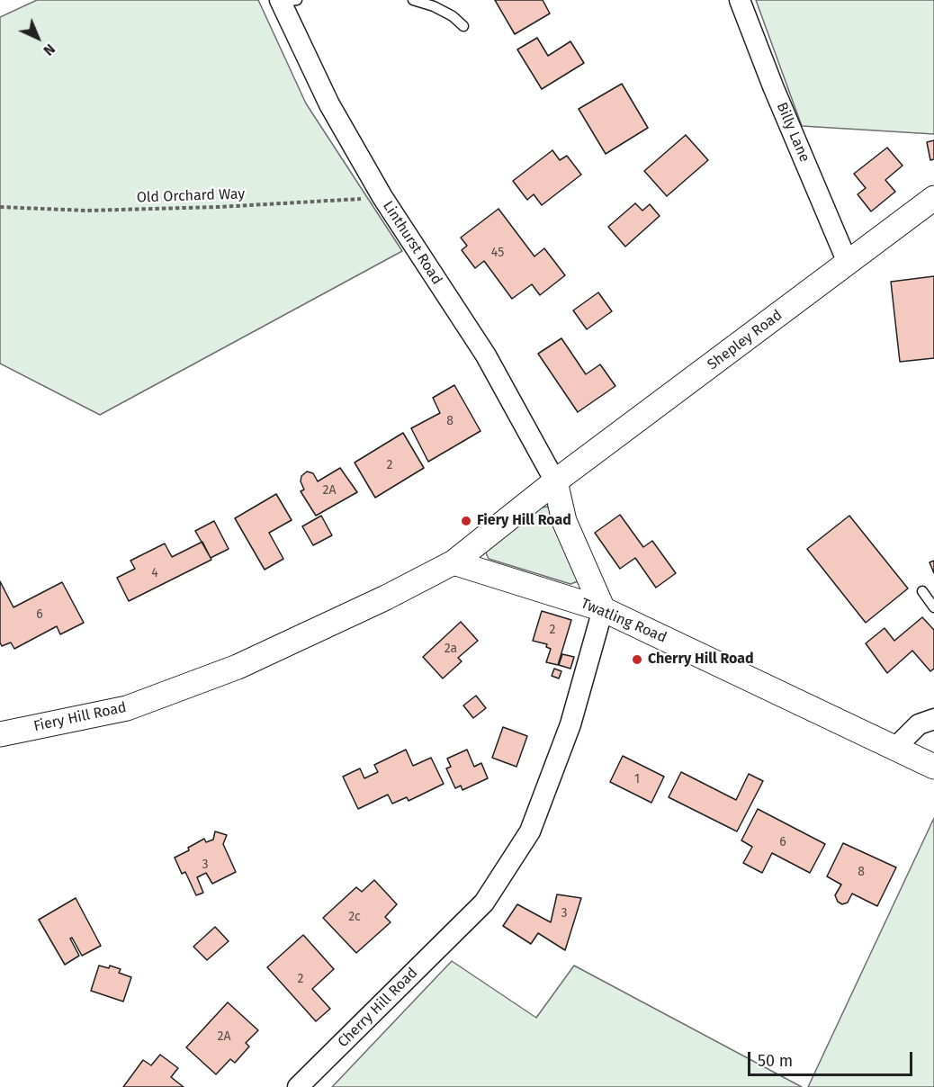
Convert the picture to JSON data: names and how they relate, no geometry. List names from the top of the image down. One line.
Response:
{"streets":{"street":["Billy Lane","Linthurst Road","Shepley Road","Twatling Road","Fiery Hill Road","Cherry Hill Road"],"path":["Old Orchard Way"]},"crossings":[["Billy Lane","Shepley Road"],["Old Orchard Way","Linthurst Road"],["Linthurst Road","Shepley Road"],["Linthurst Road","Fiery Hill Road"],["Shepley Road","Fiery Hill Road"],["Twatling Road","Fiery Hill Road"],["Twatling Road","Cherry Hill Road"]],"places":["Fiery Hill Road","Cherry Hill Road"],"house_numbers":["45","8","2","2A","4","6","2","2a","1","6","3","8","3","2c","2","2A"],"scale_bar":"50 m","north":"bottom right"}
